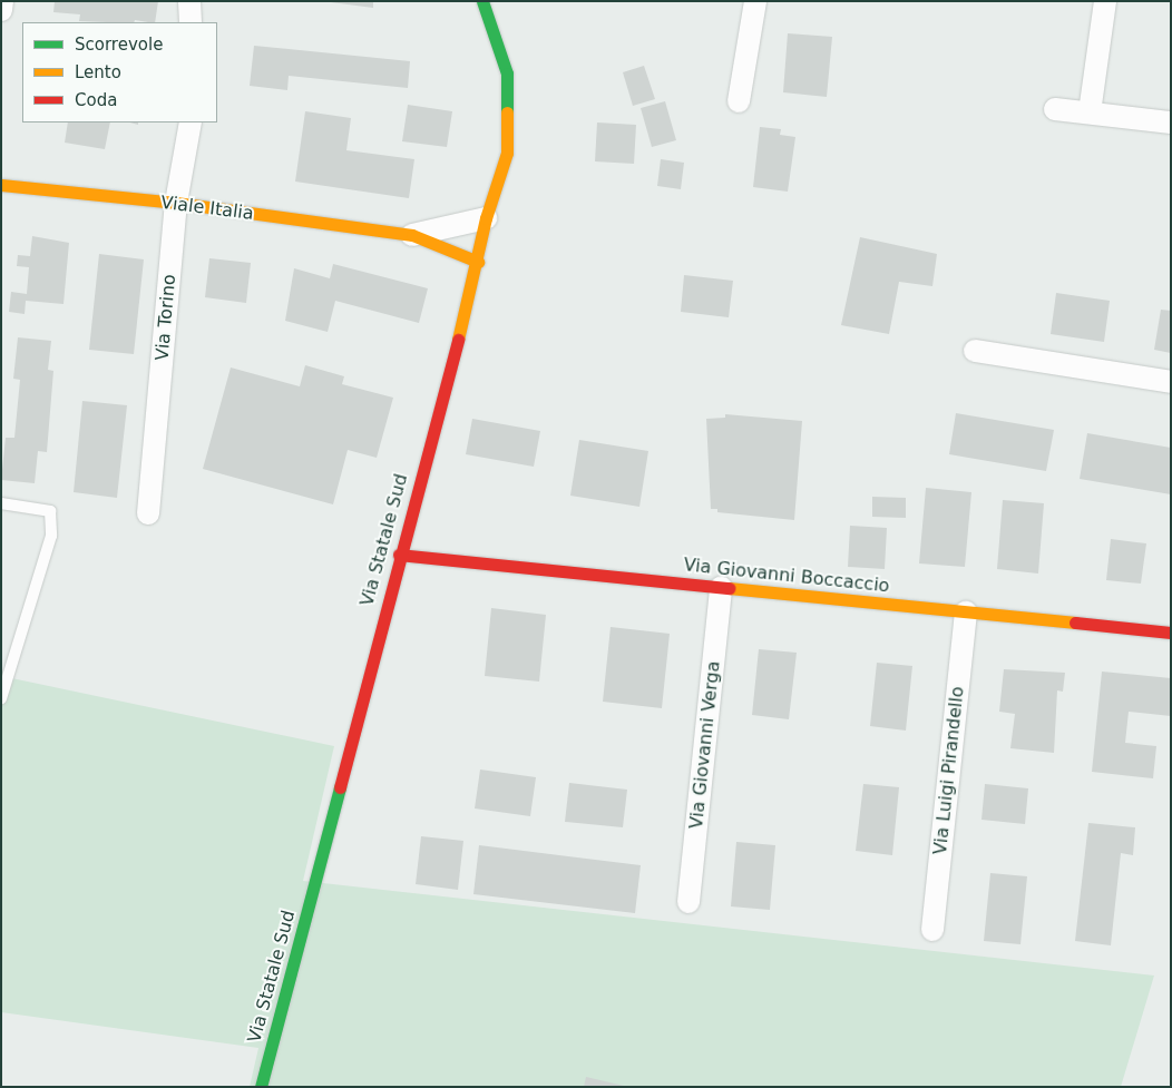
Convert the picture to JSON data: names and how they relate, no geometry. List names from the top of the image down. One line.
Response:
{"streets":{"street":["Viale Italia","Via Torino","Via Statale Sud","Via Giovanni Boccaccio","Via Giovanni Verga","Via Luigi Pirandello"]},"crossings":[["Viale Italia","Via Torino"],["Viale Italia","Via Statale Sud"],["Via Statale Sud","Via Giovanni Boccaccio"],["Via Giovanni Boccaccio","Via Giovanni Verga"],["Via Giovanni Boccaccio","Via Luigi Pirandello"]],"legend":["Scorrevole","Lento","Coda"]}
